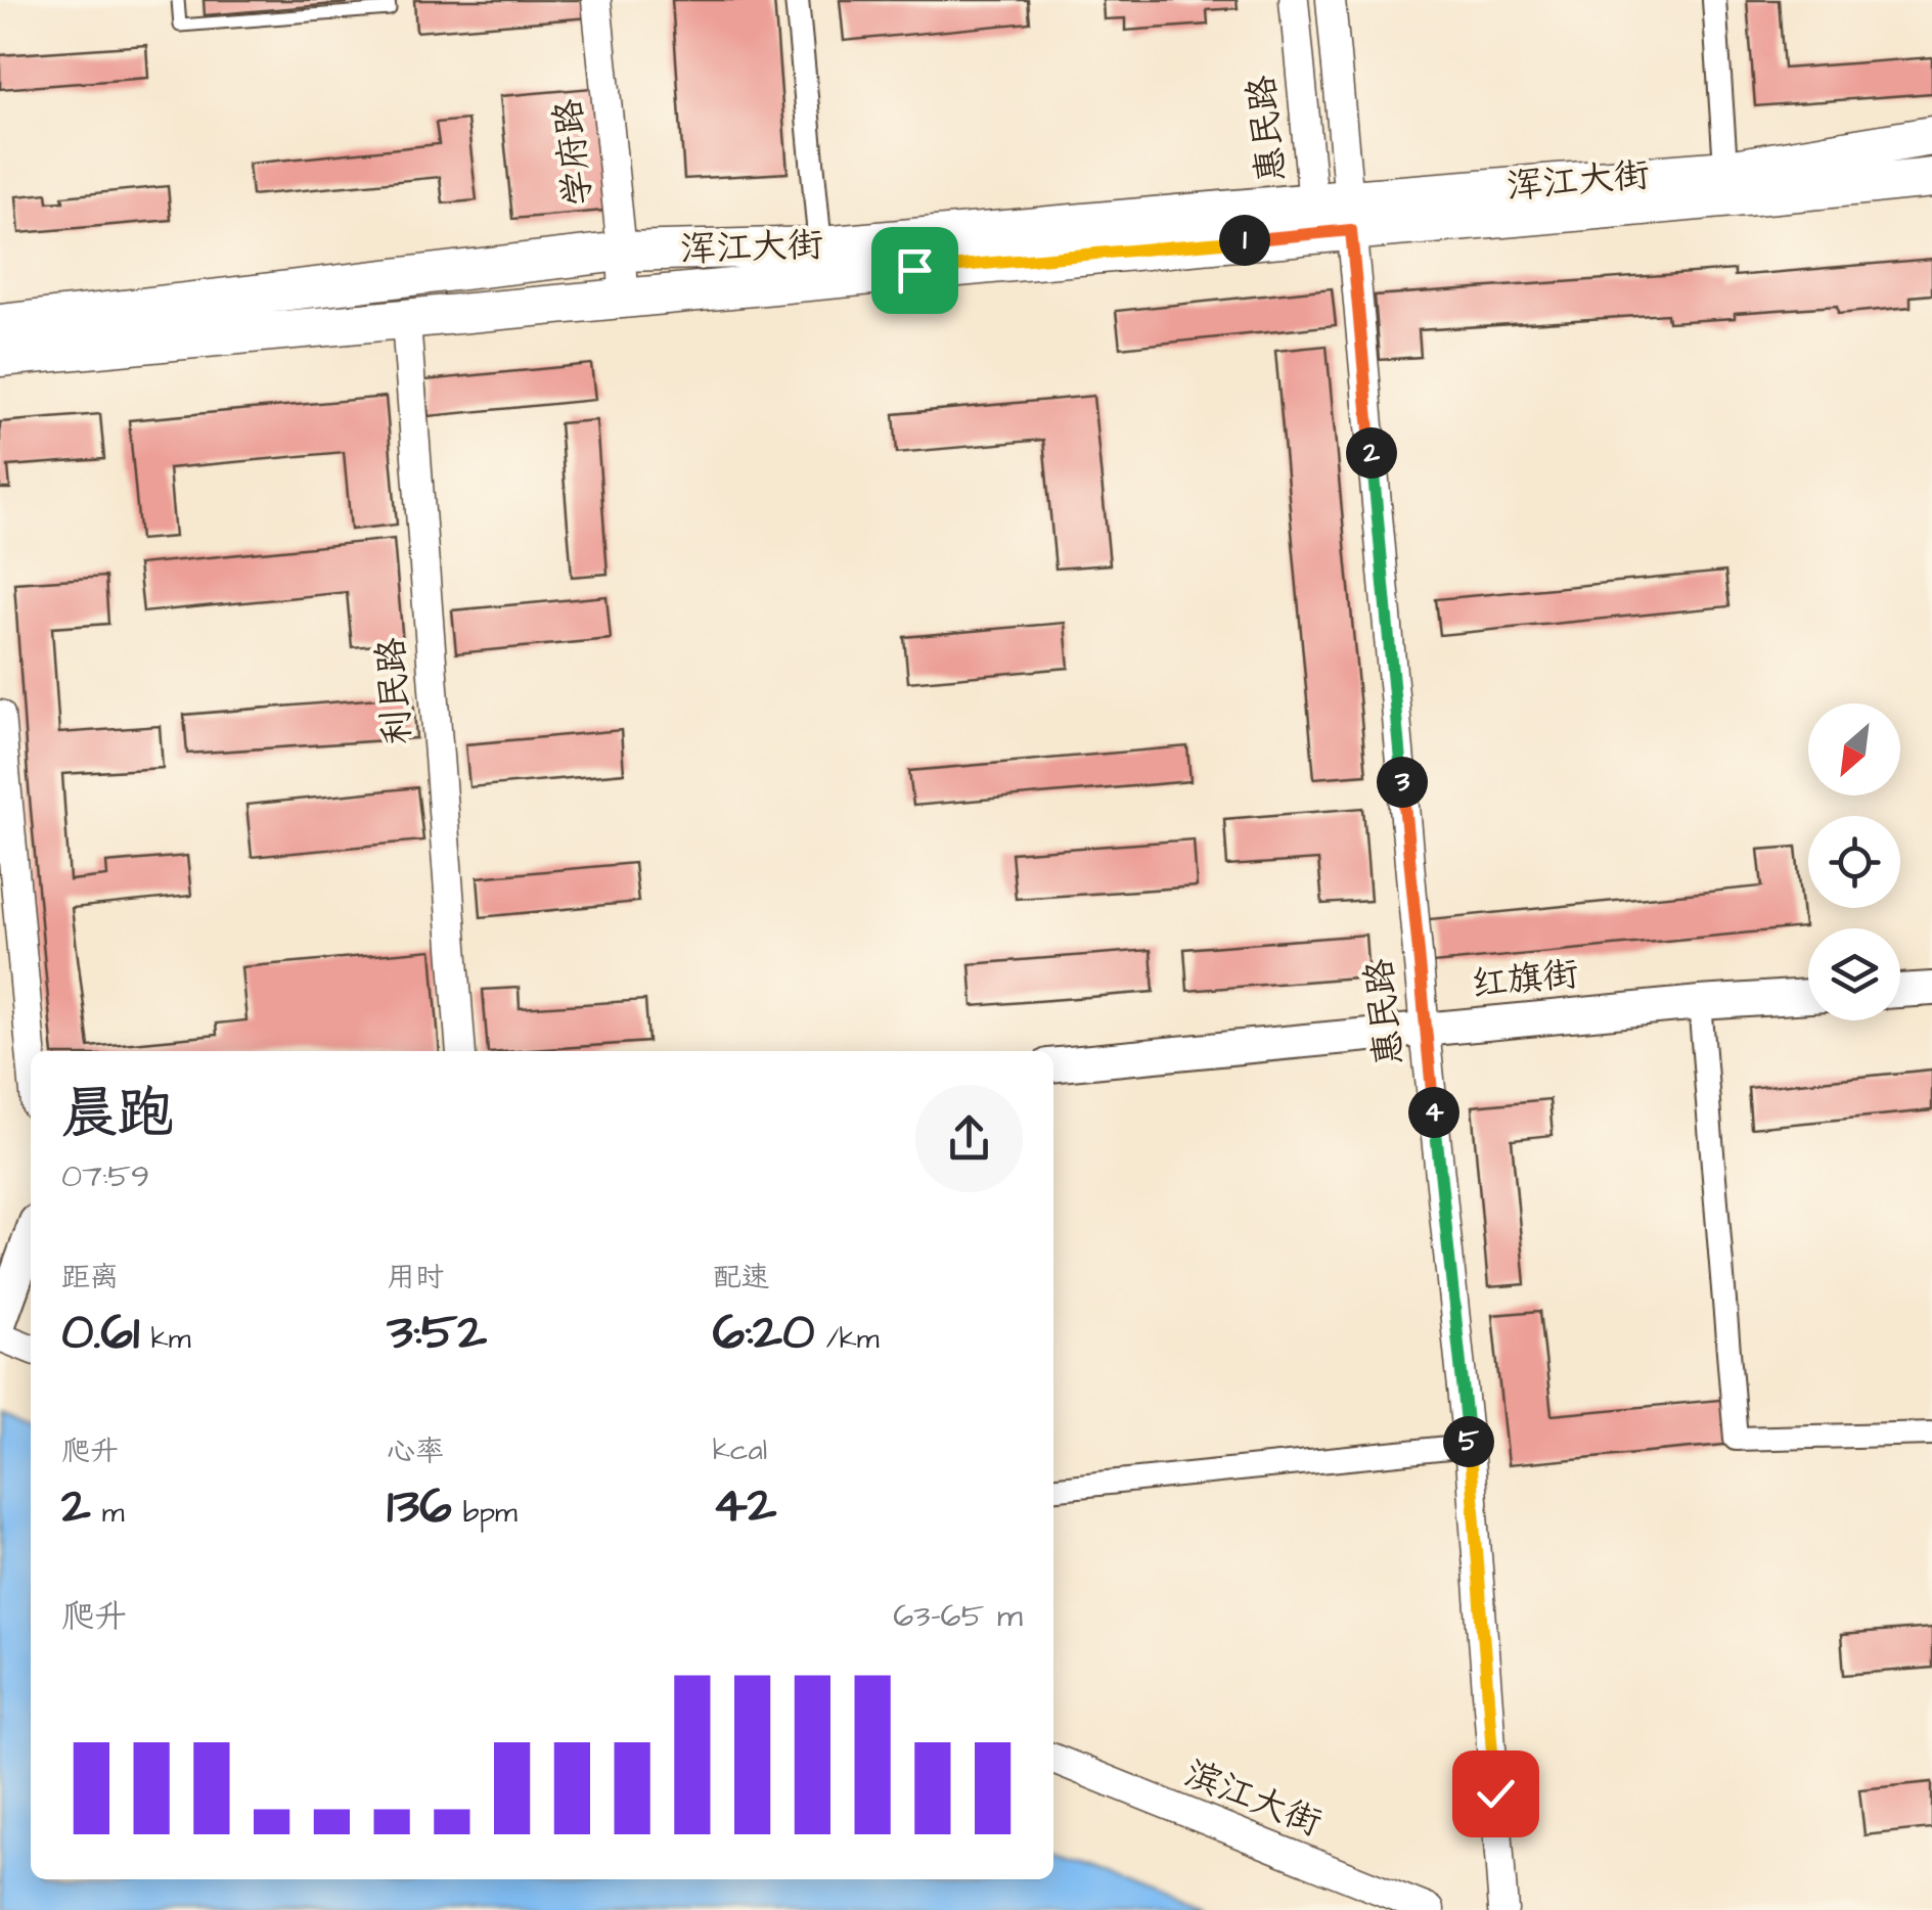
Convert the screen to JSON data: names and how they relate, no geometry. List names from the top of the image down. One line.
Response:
{"streets":{"main road":["浑江大街","红旗街"],"street":["惠民路","学府路","利民路","滨江大街"]},"crossings":[["惠民路","浑江大街"],["惠民路","红旗街"],["学府路","浑江大街"],["浑江大街","利民路"]],"north":"bottom left","page":{"pins":["1","2","3","4","5"],"heading":["晨跑","07:59"],"stats":[["距离","0.61 km"],["用时","3:52"],["配速","6:20 /km"],["爬升","2 m"],["心率","136 bpm"],["kcal","42"]],"chart":["爬升","63–65 m"]}}
